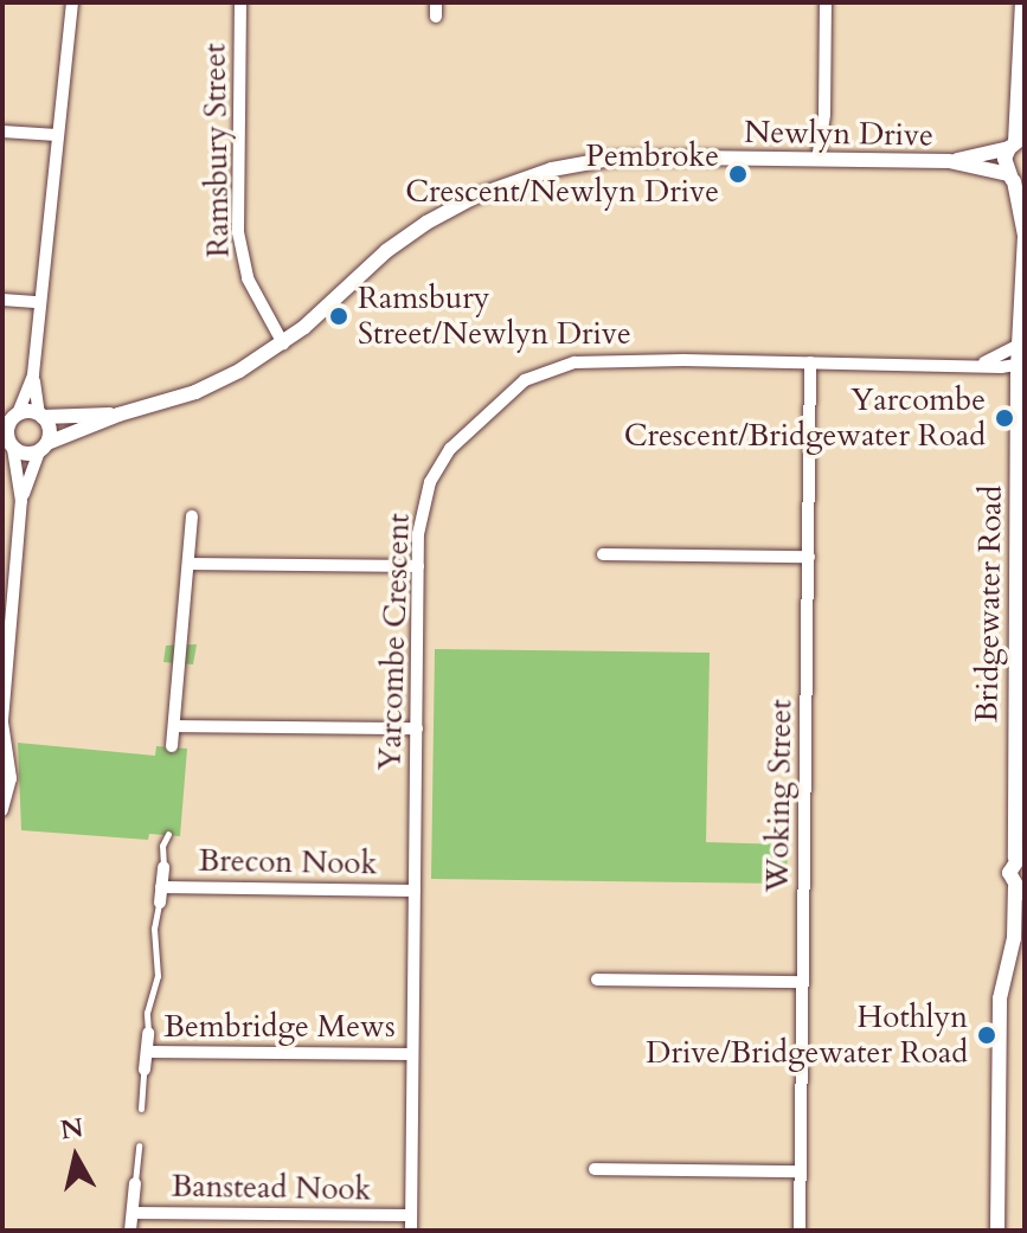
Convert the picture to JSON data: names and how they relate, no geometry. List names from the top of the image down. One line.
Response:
{"streets":{"street":["Newlyn Drive","Ramsbury Street","Bridgewater Road","Yarcombe Crescent","Woking Street","Brecon Nook","Bembridge Mews","Banstead Nook"]},"crossings":[["Newlyn Drive","Ramsbury Street"],["Newlyn Drive","Bridgewater Road"],["Bridgewater Road","Yarcombe Crescent"],["Yarcombe Crescent","Woking Street"],["Yarcombe Crescent","Brecon Nook"],["Yarcombe Crescent","Bembridge Mews"],["Yarcombe Crescent","Banstead Nook"]],"places":["Pembroke Crescent/Newlyn Drive","Ramsbury Street/Newlyn Drive","Yarcombe Crescent/Bridgewater Road","Hothlyn Drive/Bridgewater Road"],"north":"top"}
